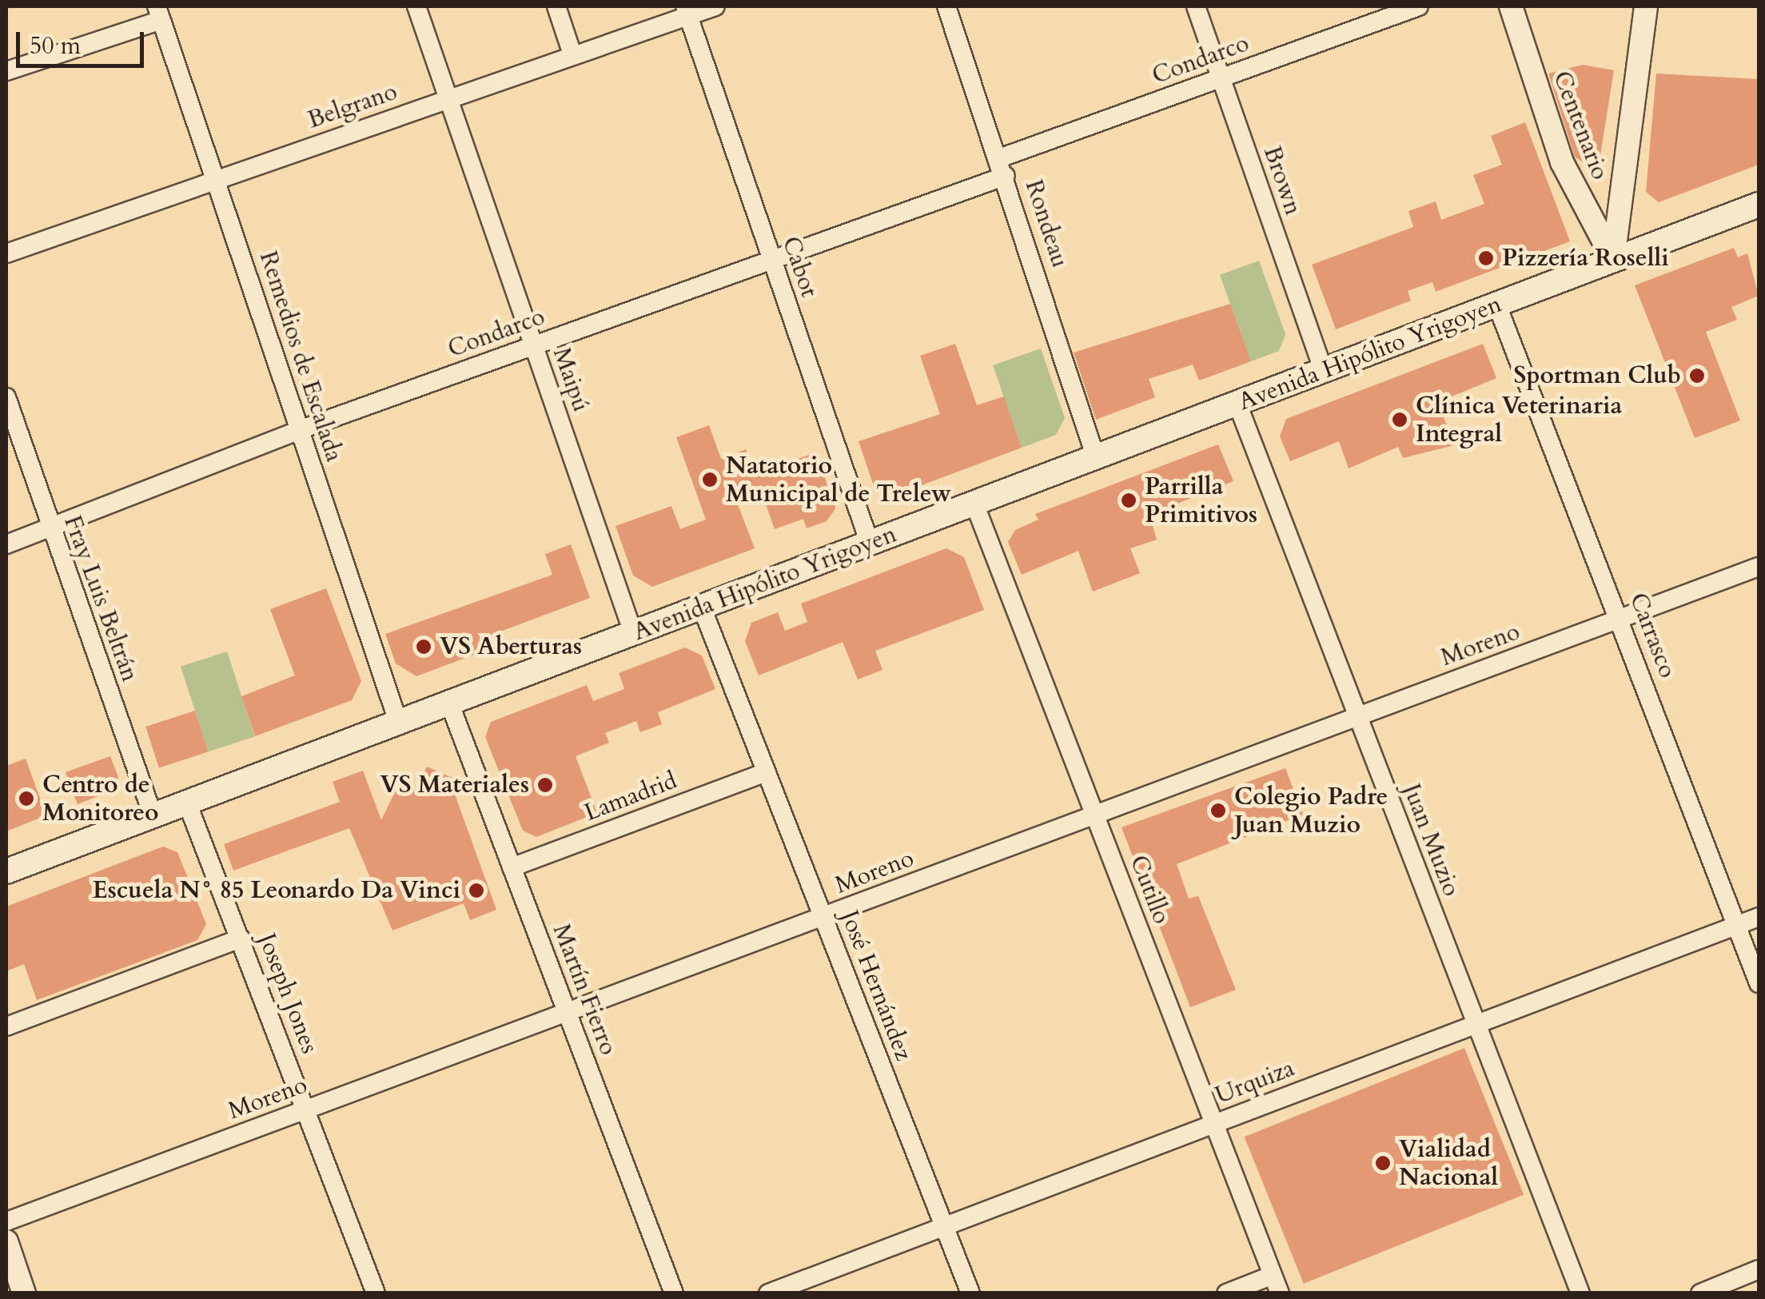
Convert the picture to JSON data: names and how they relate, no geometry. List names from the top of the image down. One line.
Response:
{"streets":{"main road":["Avenida Hipólito Yrigoyen"],"street":["Condarco","Belgrano","Centenario","Brown","Rondeau","Cabot","Remedios de Escalada","Maipú","Fray Luis Beltrán","Carrasco","Moreno","Lamadrid","Juan Muzio","Cutillo","José Hernández","Martín Fierro","Joseph Jones","Urquiza"]},"crossings":[["Condarco","Brown"],["Condarco","Rondeau"],["Condarco","Cabot"],["Condarco","Remedios de Escalada"],["Condarco","Maipú"],["Condarco","Fray Luis Beltrán"],["Belgrano","Cabot"],["Belgrano","Remedios de Escalada"],["Belgrano","Maipú"],["Centenario","Avenida Hipólito Yrigoyen"],["Brown","Avenida Hipólito Yrigoyen"],["Rondeau","Avenida Hipólito Yrigoyen"],["Cabot","Avenida Hipólito Yrigoyen"],["Avenida Hipólito Yrigoyen","Remedios de Escalada"],["Avenida Hipólito Yrigoyen","Maipú"],["Avenida Hipólito Yrigoyen","Fray Luis Beltrán"],["Avenida Hipólito Yrigoyen","Carrasco"],["Avenida Hipólito Yrigoyen","Juan Muzio"],["Avenida Hipólito Yrigoyen","Cutillo"],["Avenida Hipólito Yrigoyen","José Hernández"],["Avenida Hipólito Yrigoyen","Martín Fierro"],["Avenida Hipólito Yrigoyen","Joseph Jones"],["Carrasco","Moreno"],["Carrasco","Urquiza"],["Moreno","Juan Muzio"],["Moreno","Cutillo"],["Moreno","José Hernández"],["Moreno","Martín Fierro"],["Moreno","Joseph Jones"],["Lamadrid","José Hernández"],["Lamadrid","Martín Fierro"],["Juan Muzio","Urquiza"],["Cutillo","Urquiza"],["José Hernández","Urquiza"]],"places":["Pizzería Roselli","Sportman Club","Clínica Veterinaria Integral","Natatorio Municipal de Trelew","Parrilla Primitivos","VS Aberturas","VS Materiales","Centro de Monitoreo","Colegio Padre Juan Muzio","Escuela N° 85 Leonardo Da Vinci","Vialidad Nacional"],"scale_bar":"50 m"}
